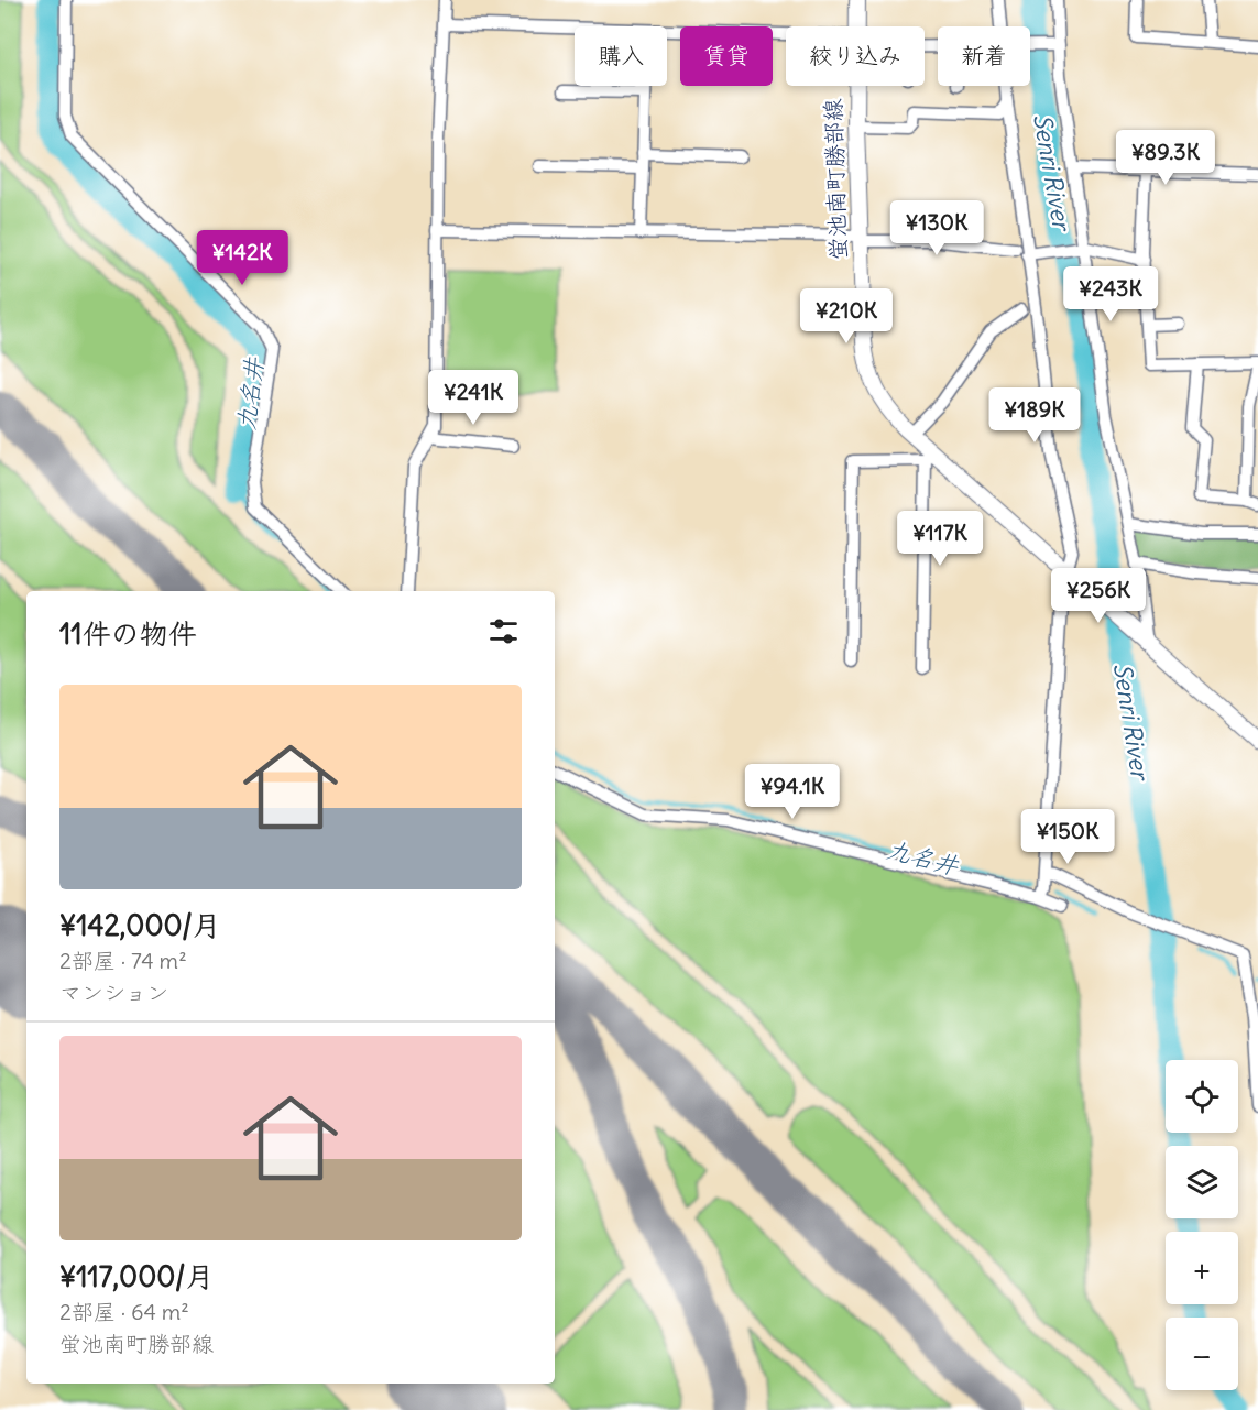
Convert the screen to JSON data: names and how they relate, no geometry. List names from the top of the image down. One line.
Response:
{"streets":{"street":["蛍池南町勝部線"]},"water":["Senri River","九名井"],"page":{"chip":["購入","賃貸","絞り込み","新着"],"price":["¥89.3K","¥130K","¥142K","¥243K","¥210K","¥241K","¥189K","¥117K","¥256K","¥94.1K","¥150K"],"heading":"11件の物件","list":[{"name":"¥142,000/月","note":"2部屋 · 74 m² · マンション"},{"name":"¥117,000/月","note":"2部屋 · 64 m² · 蛍池南町勝部線"}],"map_buttons":["+","−"]}}
